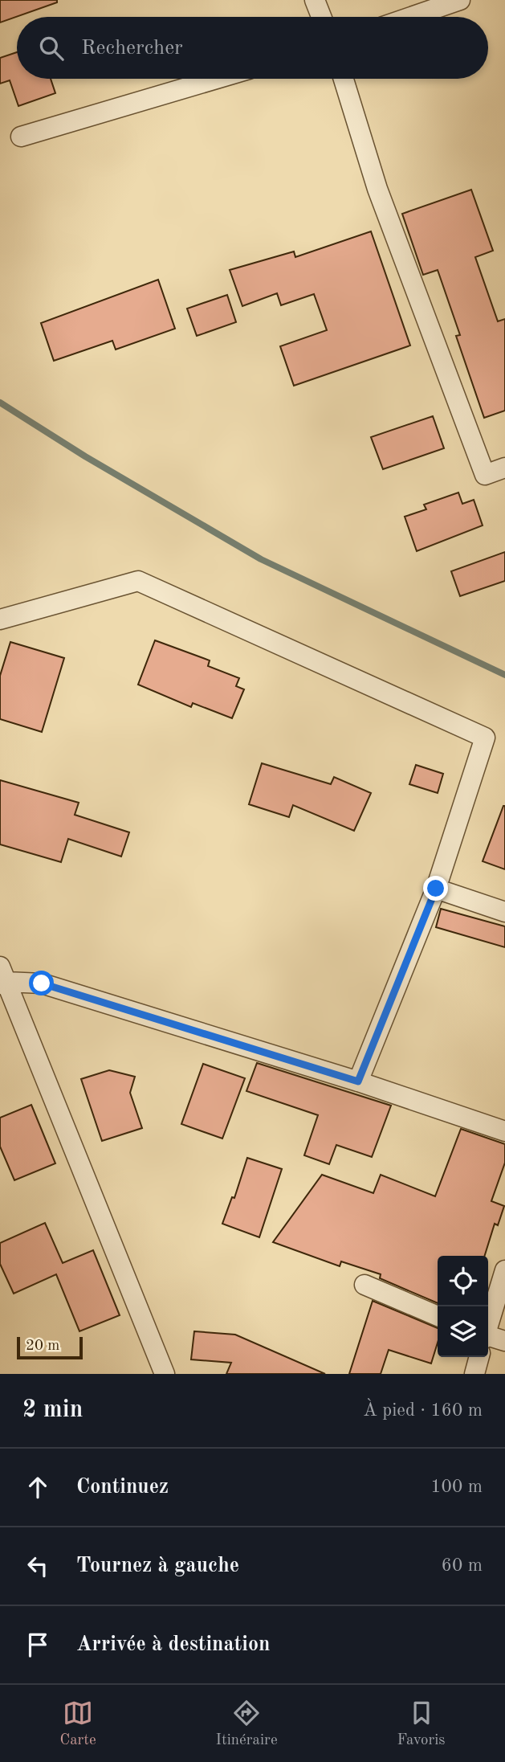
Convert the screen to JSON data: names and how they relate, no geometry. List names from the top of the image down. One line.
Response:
{"scale_bar":"20 m","page":{"search":"Rechercher","scale":"20 m","heading":["2 min","À pied · 160 m"],"list":[["Continuez","100 m"],["Tournez à gauche","60 m"],"Arrivée à destination"],"nav":["Carte","Itinéraire","Favoris"]}}
